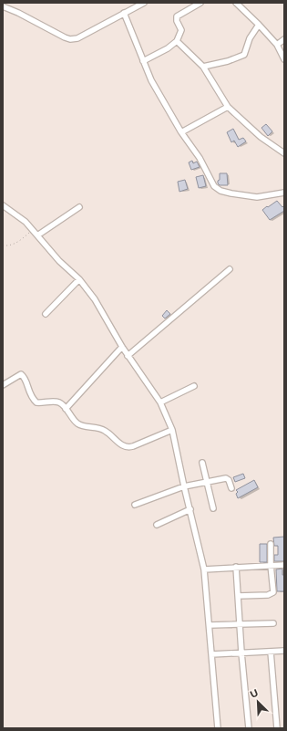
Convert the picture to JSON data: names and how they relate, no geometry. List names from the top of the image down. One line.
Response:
{"north":"top left"}
